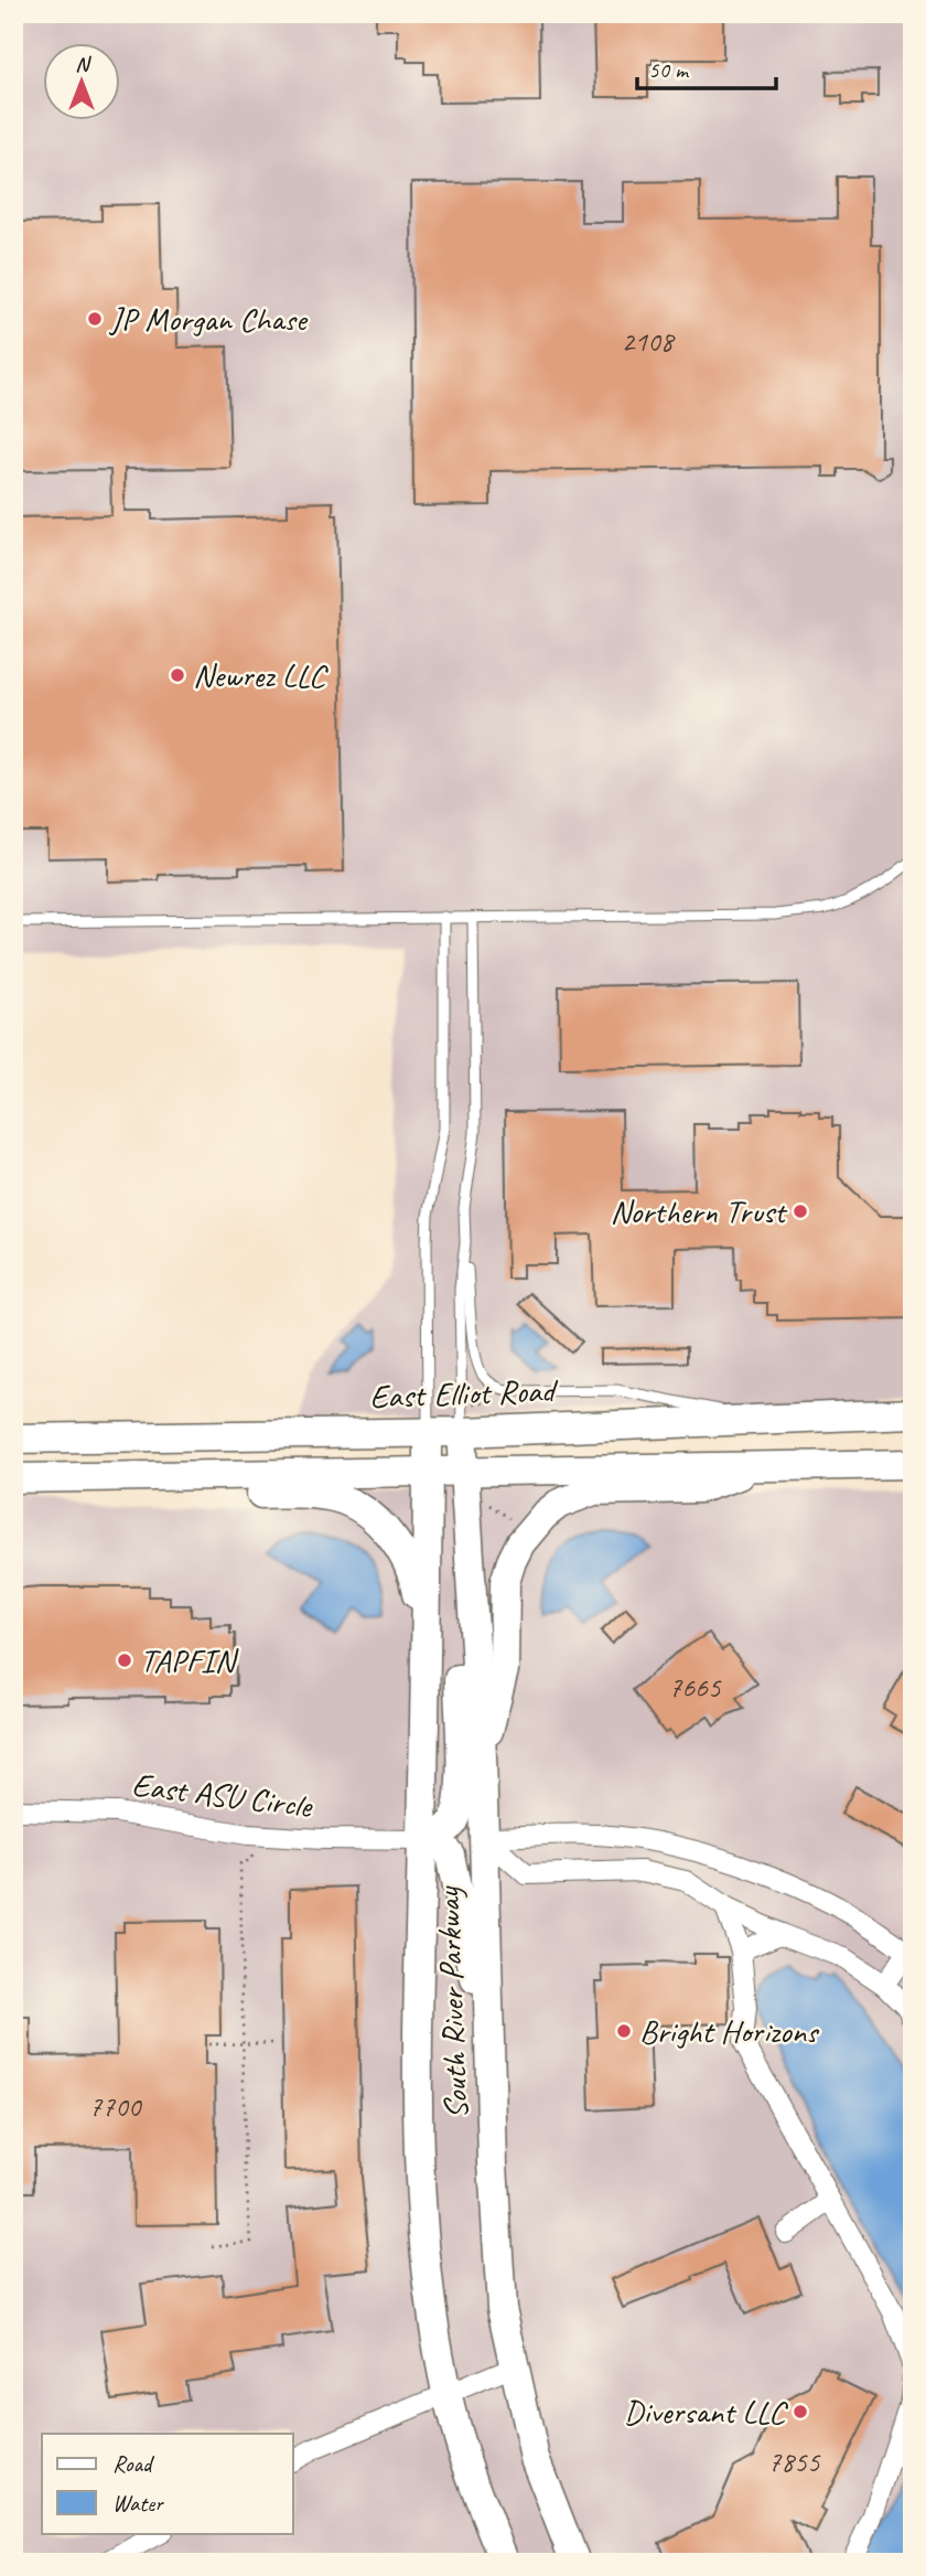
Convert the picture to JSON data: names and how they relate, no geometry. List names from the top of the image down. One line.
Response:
{"streets":{"street":["East Elliot Road","East ASU Circle","South River Parkway"]},"crossings":[["East Elliot Road","South River Parkway"],["East ASU Circle","South River Parkway"]],"places":["JP Morgan Chase","Newrez LLC","Northern Trust","TAPFIN","Bright Horizons","Diversant LLC"],"house_numbers":["2108","7665","7700","7855"],"legend":["Road","Water"],"scale_bar":"50 m","north":"top"}
